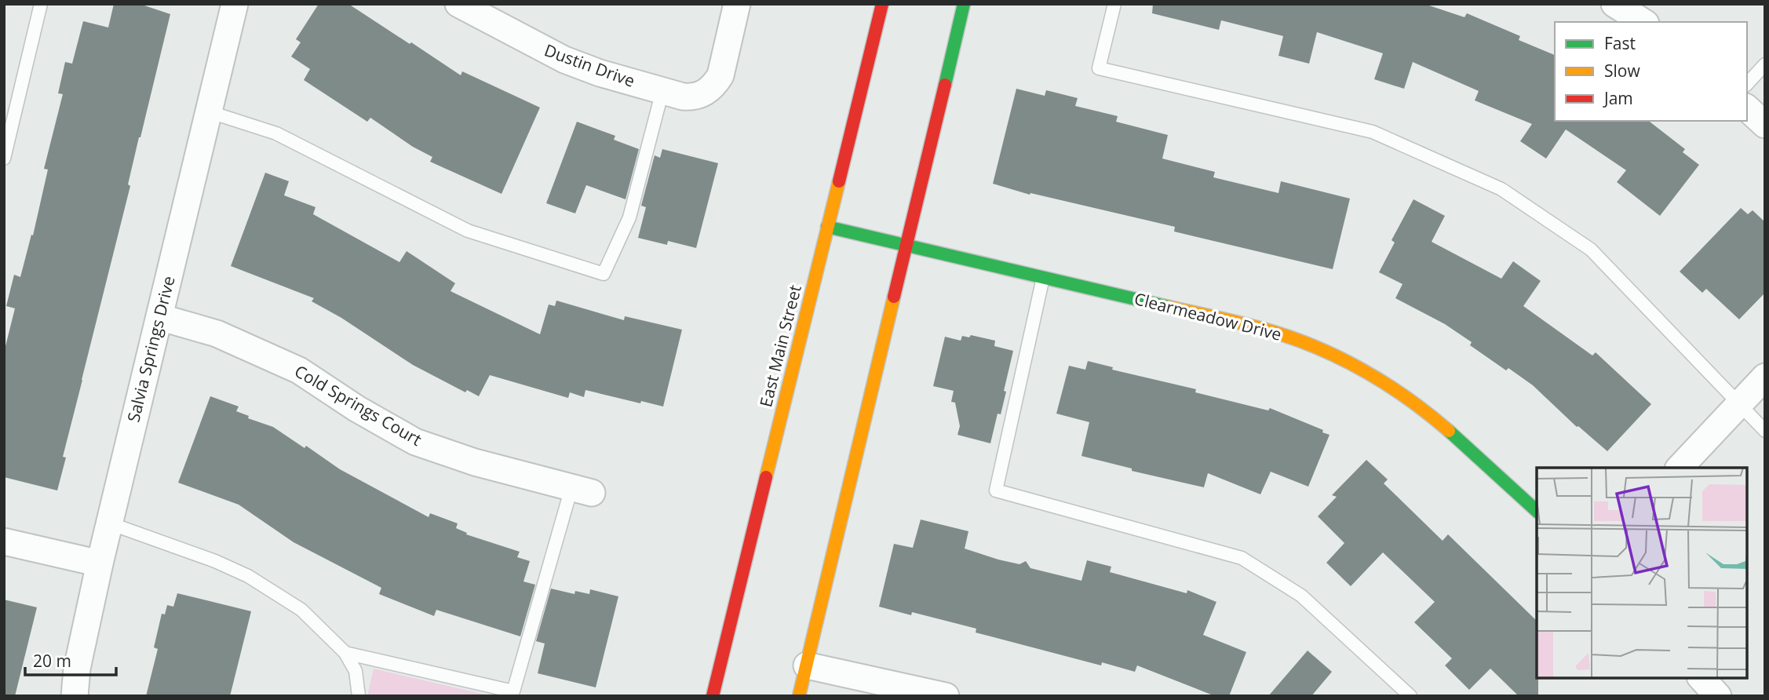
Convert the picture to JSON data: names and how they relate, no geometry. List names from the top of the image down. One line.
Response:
{"streets":{"main road":["Clearmeadow Drive","East Main Street"],"street":["Dustin Drive","Salvia Springs Drive","Cold Springs Court"]},"crossings":[["Clearmeadow Drive","East Main Street"],["Salvia Springs Drive","Cold Springs Court"]],"legend":["Fast","Slow","Jam"],"scale_bar":"20 m"}
